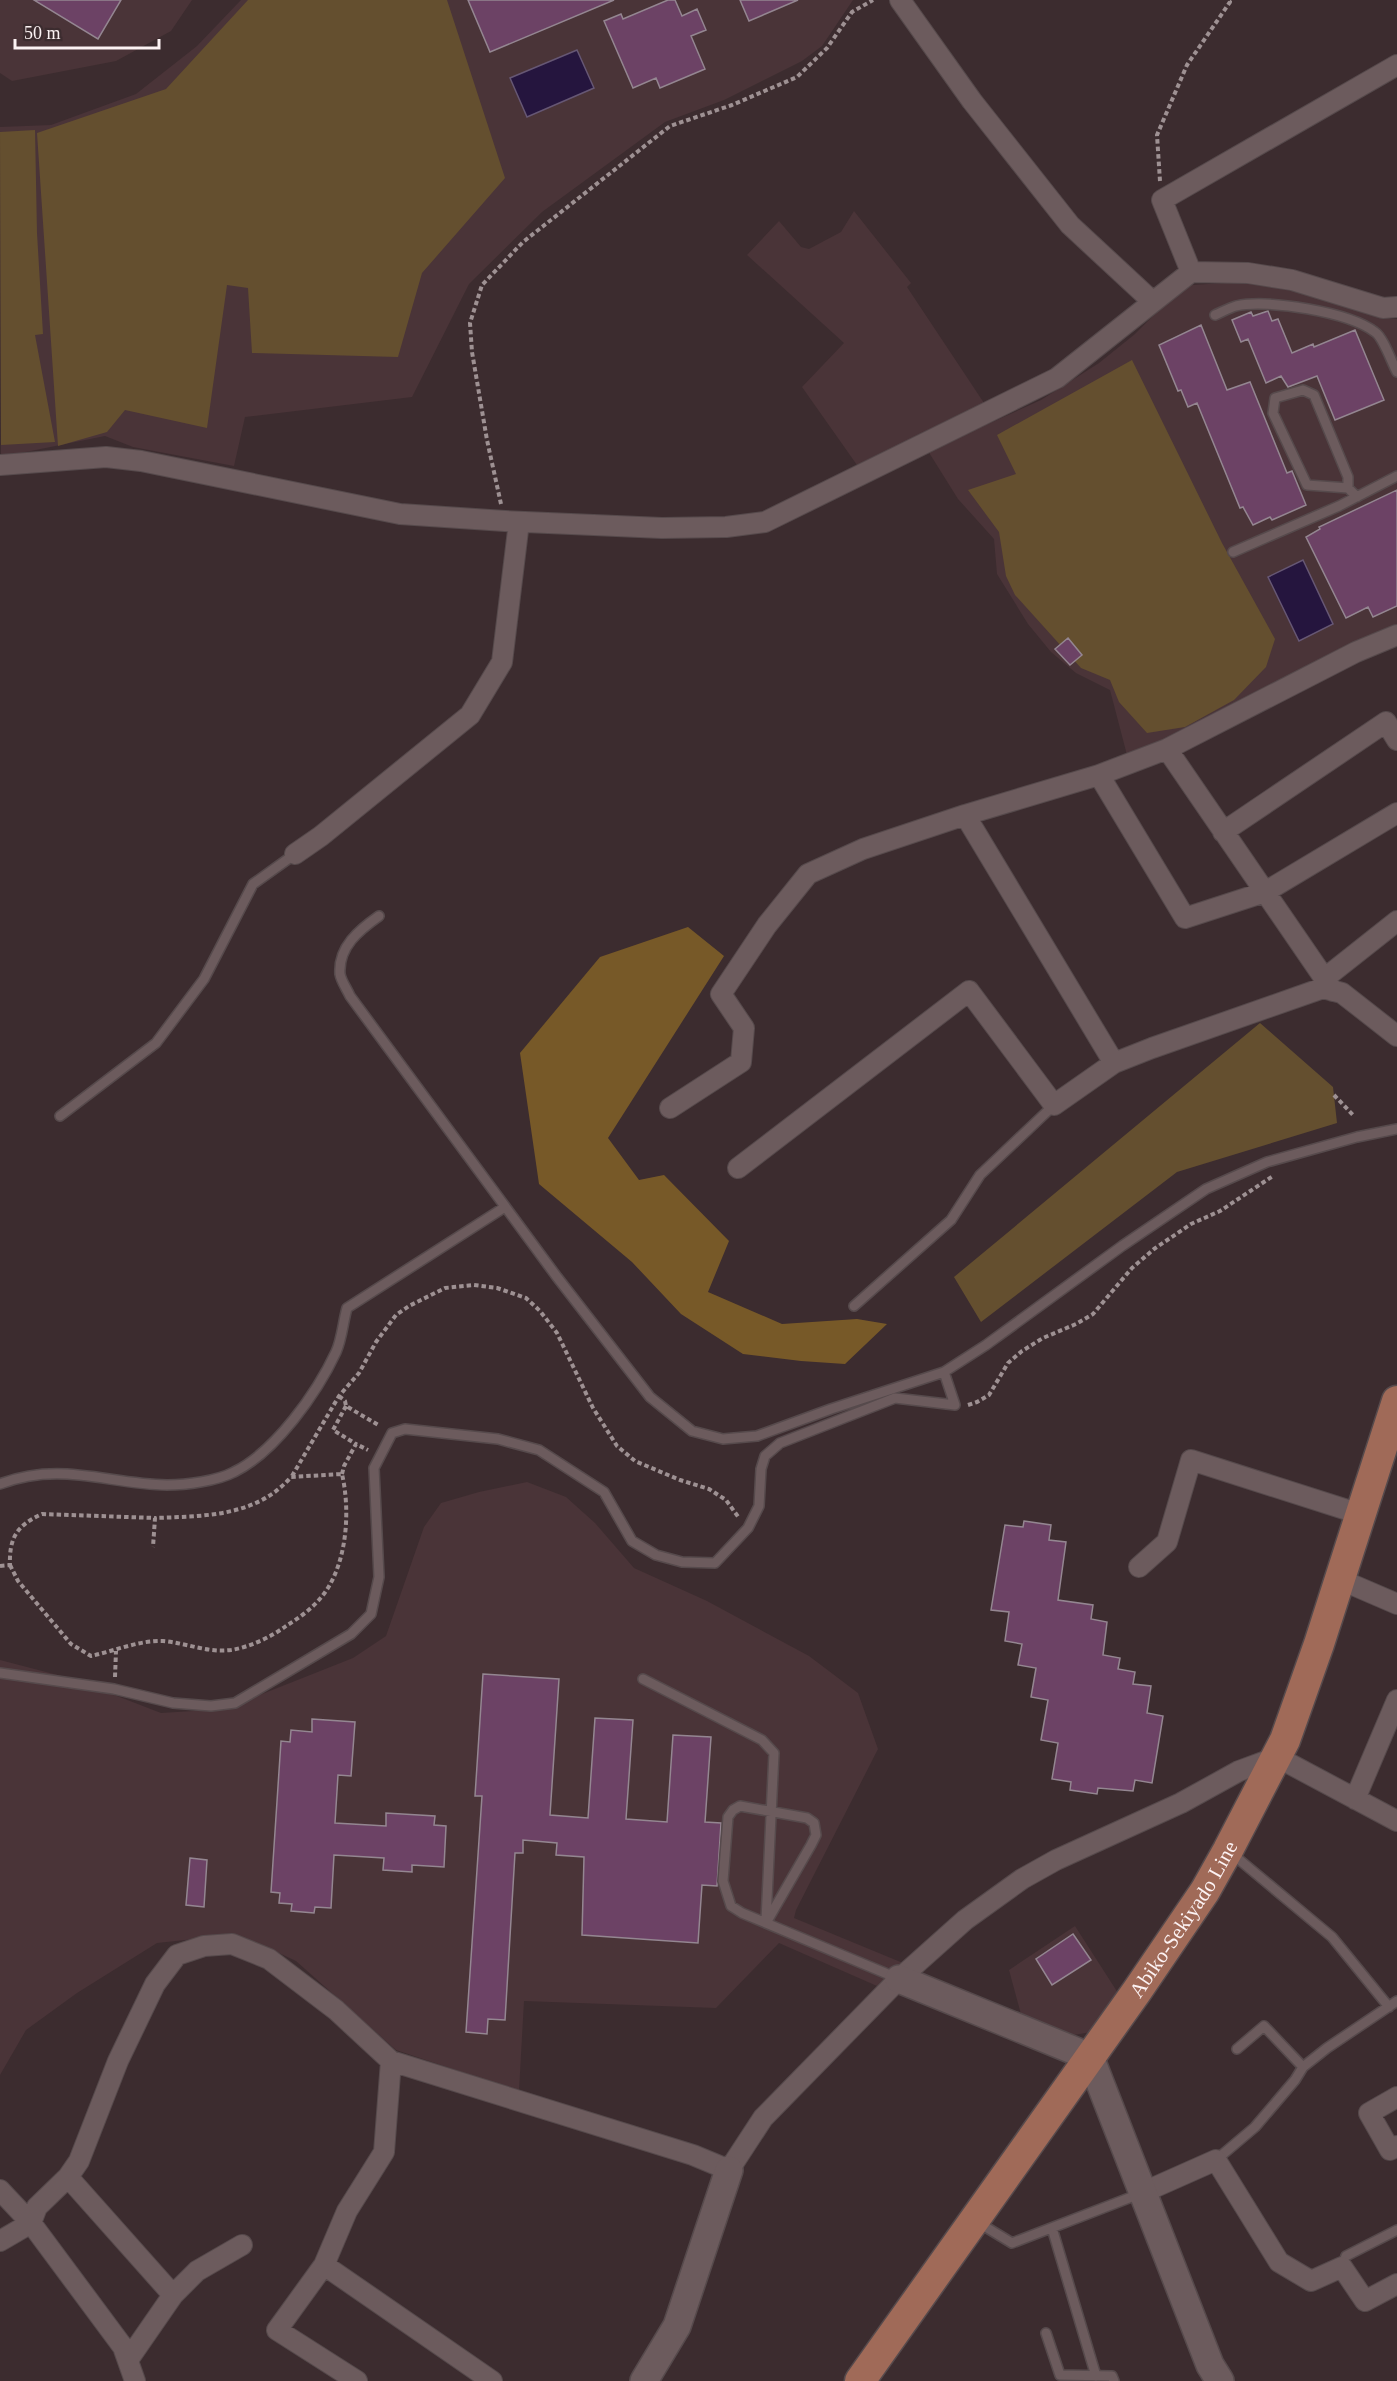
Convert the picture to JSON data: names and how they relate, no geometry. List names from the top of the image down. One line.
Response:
{"streets":{"main road":["Abiko-Sekiyado Line"]},"scale_bar":"50 m"}
